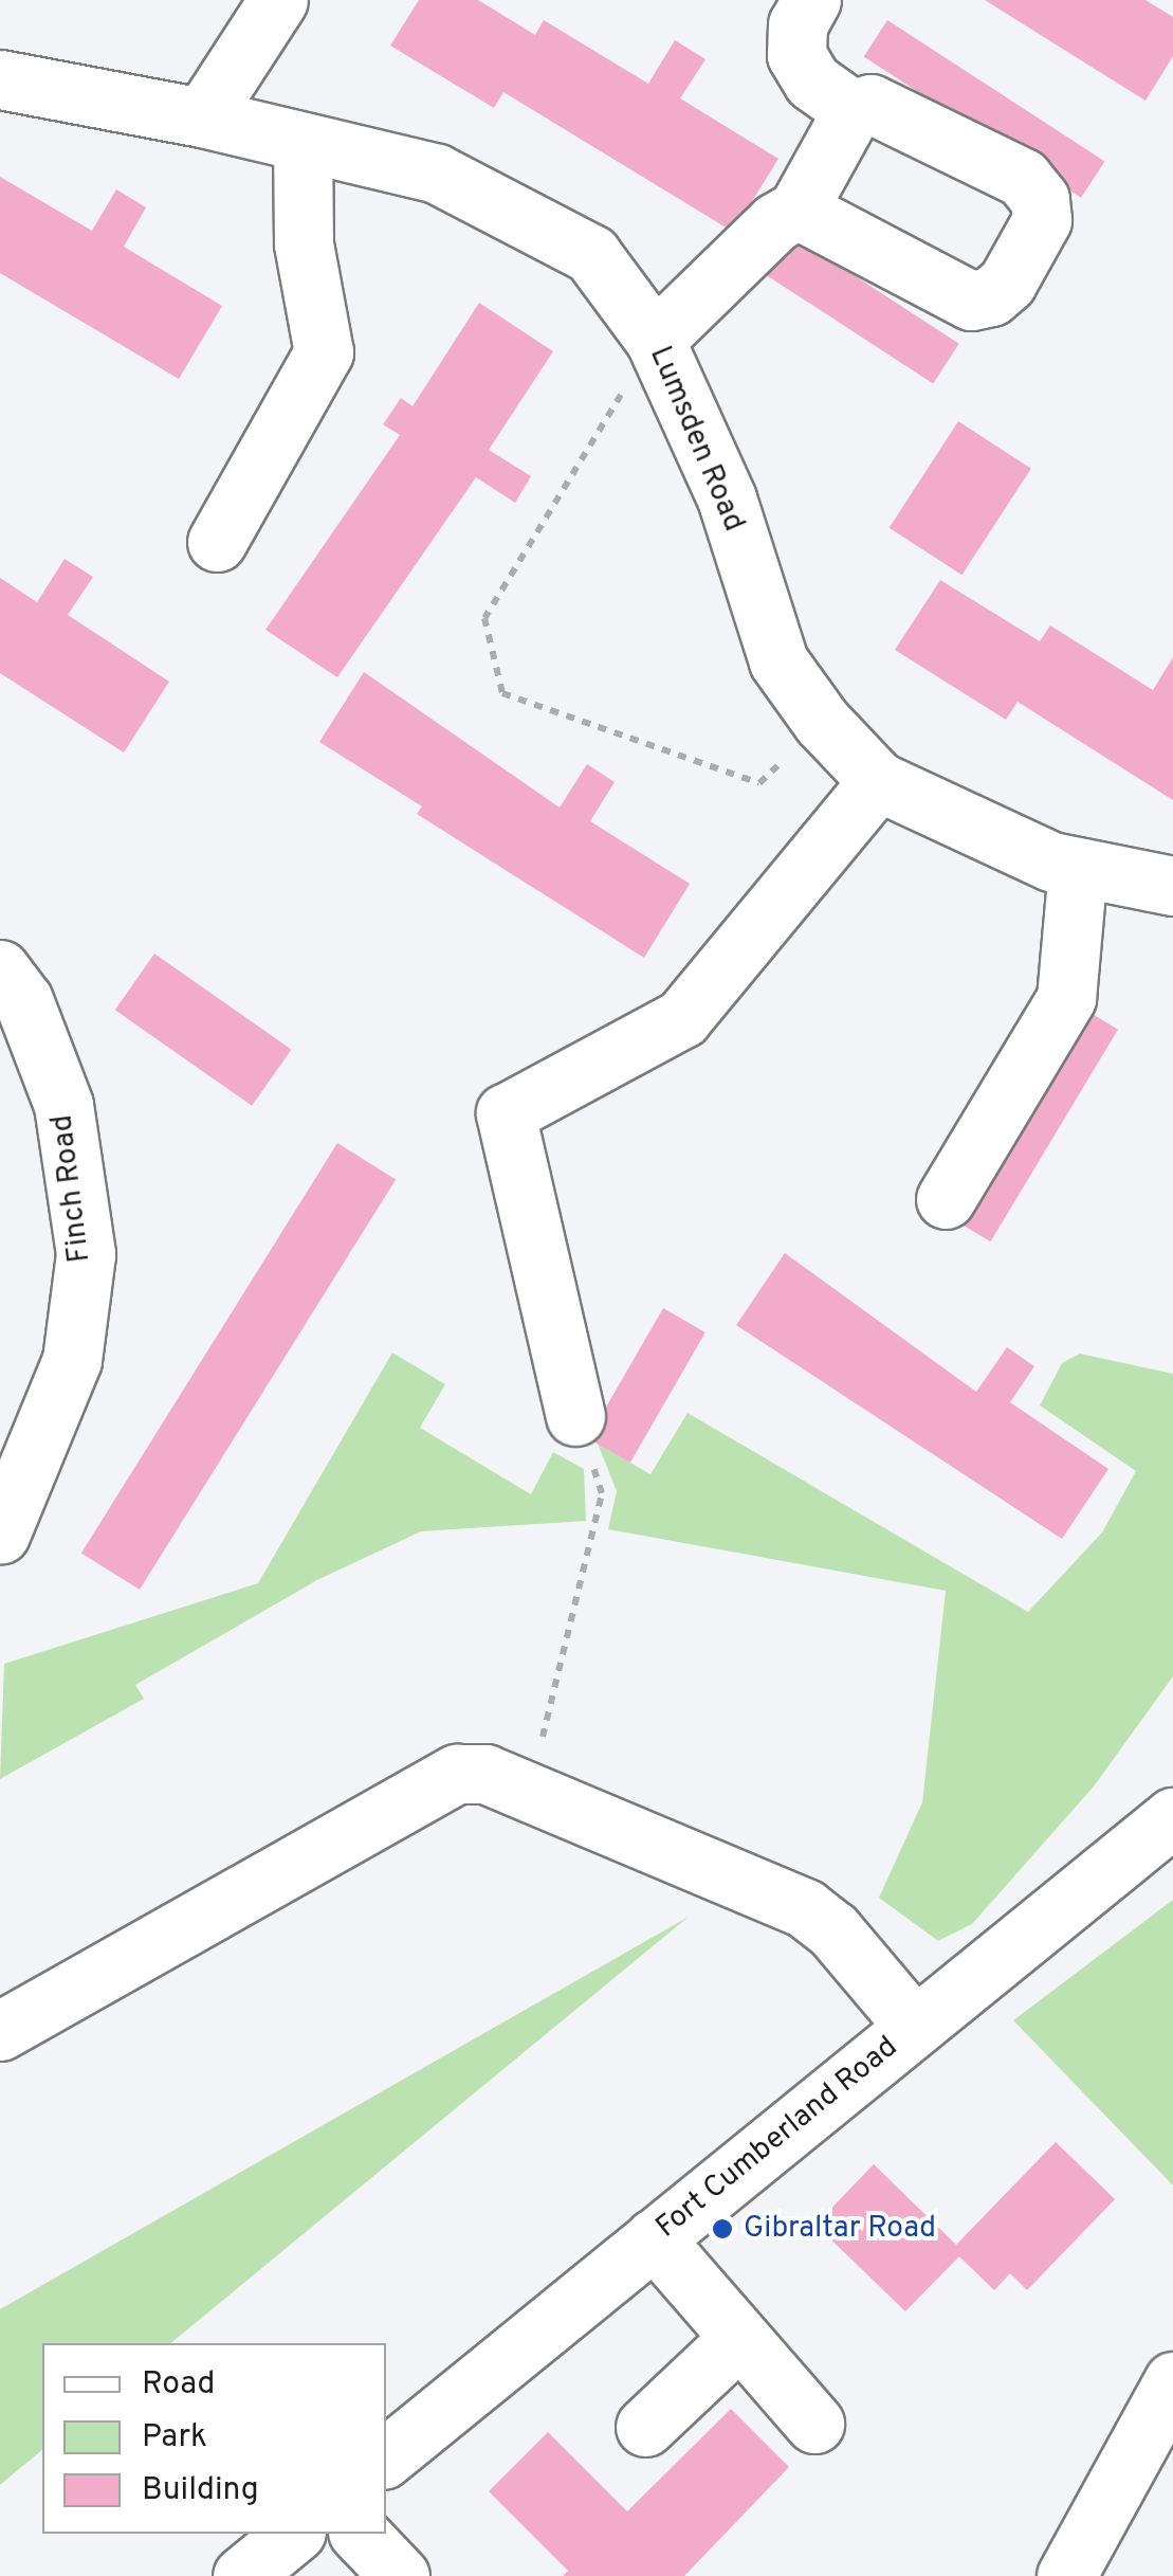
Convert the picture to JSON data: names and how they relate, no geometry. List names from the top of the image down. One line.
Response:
{"streets":{"street":["Lumsden Road","Finch Road","Fort Cumberland Road"]},"places":["Gibraltar Road"],"legend":["Road","Park","Building"]}
